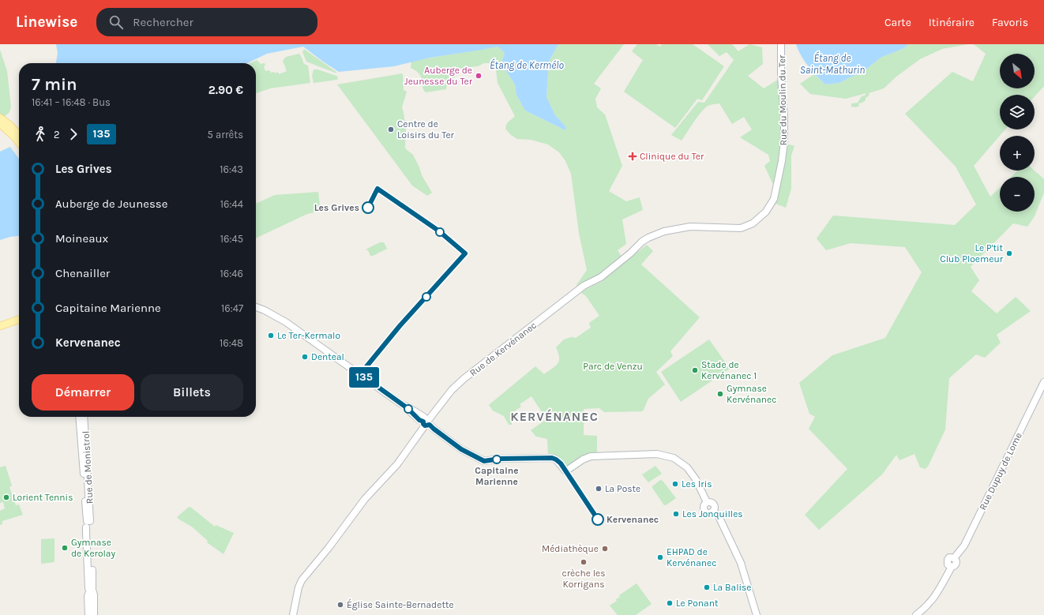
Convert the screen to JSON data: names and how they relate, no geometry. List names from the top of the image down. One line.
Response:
{"streets":{"street":["Rue du Moulin du Ter","Rue de Kervénanec","Rue de Monistrol","Rue Dupuy de Lome"]},"crossings":[["Rue du Moulin du Ter","Rue de Kervénanec"]],"districts":["KERVÉNANEC"],"water":["Étang de Saint-Mathurin","Étang de Kermélo"],"parks":["Parc de Venzu"],"places":{"other":["Auberge de Jeunesse du Ter","Centre de Loisirs du Ter","Les Grives","Le P'tit Club Ploemeur","Le Ter-Kermalo","Denteal","Stade de Kervénanec 1","Gymnase Kervénanec","Capitaine Marienne","Les Iris","La Poste","Lorient Tennis","Les Jonquilles","Kervenanec","Gymnase de Kerolay","Médiathèque","EHPAD de Kervénanec","crèche les Korrigans","La Balise","Le Ponant","Église Sainte-Bernadette"],"health":["Clinique du Ter"]},"lines":["bus line 135"],"north":"bottom right","page":{"header":"Linewise","search":"Rechercher","nav":["Carte","Itinéraire","Favoris"],"on_map":"135","map_buttons":["+","−"],"heading":["7 min","16:41 – 16:48 · Bus","2.90 €"],"legs":["2","135","5 arrêts"],"list":[{"name":"Les Grives","value":"16:43"},{"name":"Auberge de Jeunesse","value":"16:44"},{"name":"Moineaux","value":"16:45"},{"name":"Chenailler","value":"16:46"},{"name":"Capitaine Marienne","value":"16:47"},{"name":"Kervenanec","value":"16:48"}],"buttons":["Démarrer","Billets"]}}
